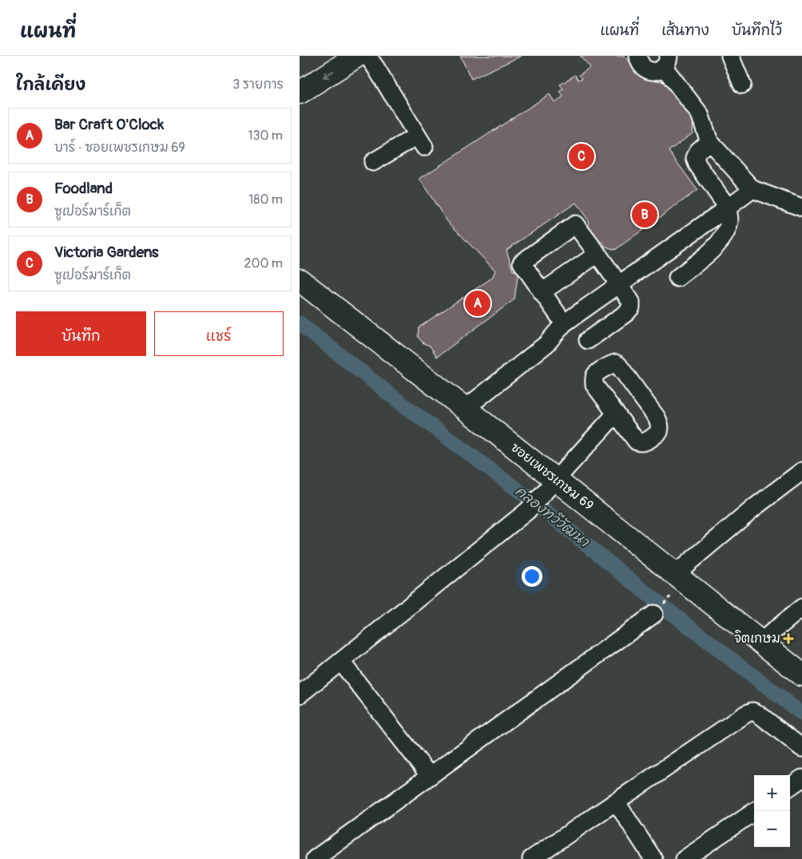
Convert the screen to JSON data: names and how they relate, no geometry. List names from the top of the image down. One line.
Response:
{"streets":{"main road":["ซอยเพชรเกษม 69"]},"water":["คลองทวีวัฒนา"],"places":{"health":["จิตเกษม"]},"page":{"header":"แผนที่","nav":["แผนที่","เส้นทาง","บันทึกไว้"],"heading":["ใกล้เคียง","3 รายการ"],"list":[{"mark":"A","name":"Bar Craft O'Clock","note":"บาร์ · ซอยเพชรเกษม 69","value":"130 m"},{"mark":"B","name":"Foodland","note":"ซูเปอร์มาร์เก็ต","value":"180 m"},{"mark":"C","name":"Victoria Gardens","note":"ซูเปอร์มาร์เก็ต","value":"200 m"}],"pins":["C","B","A"],"buttons":["บันทึก","แชร์"],"map_buttons":["+","−"]}}
